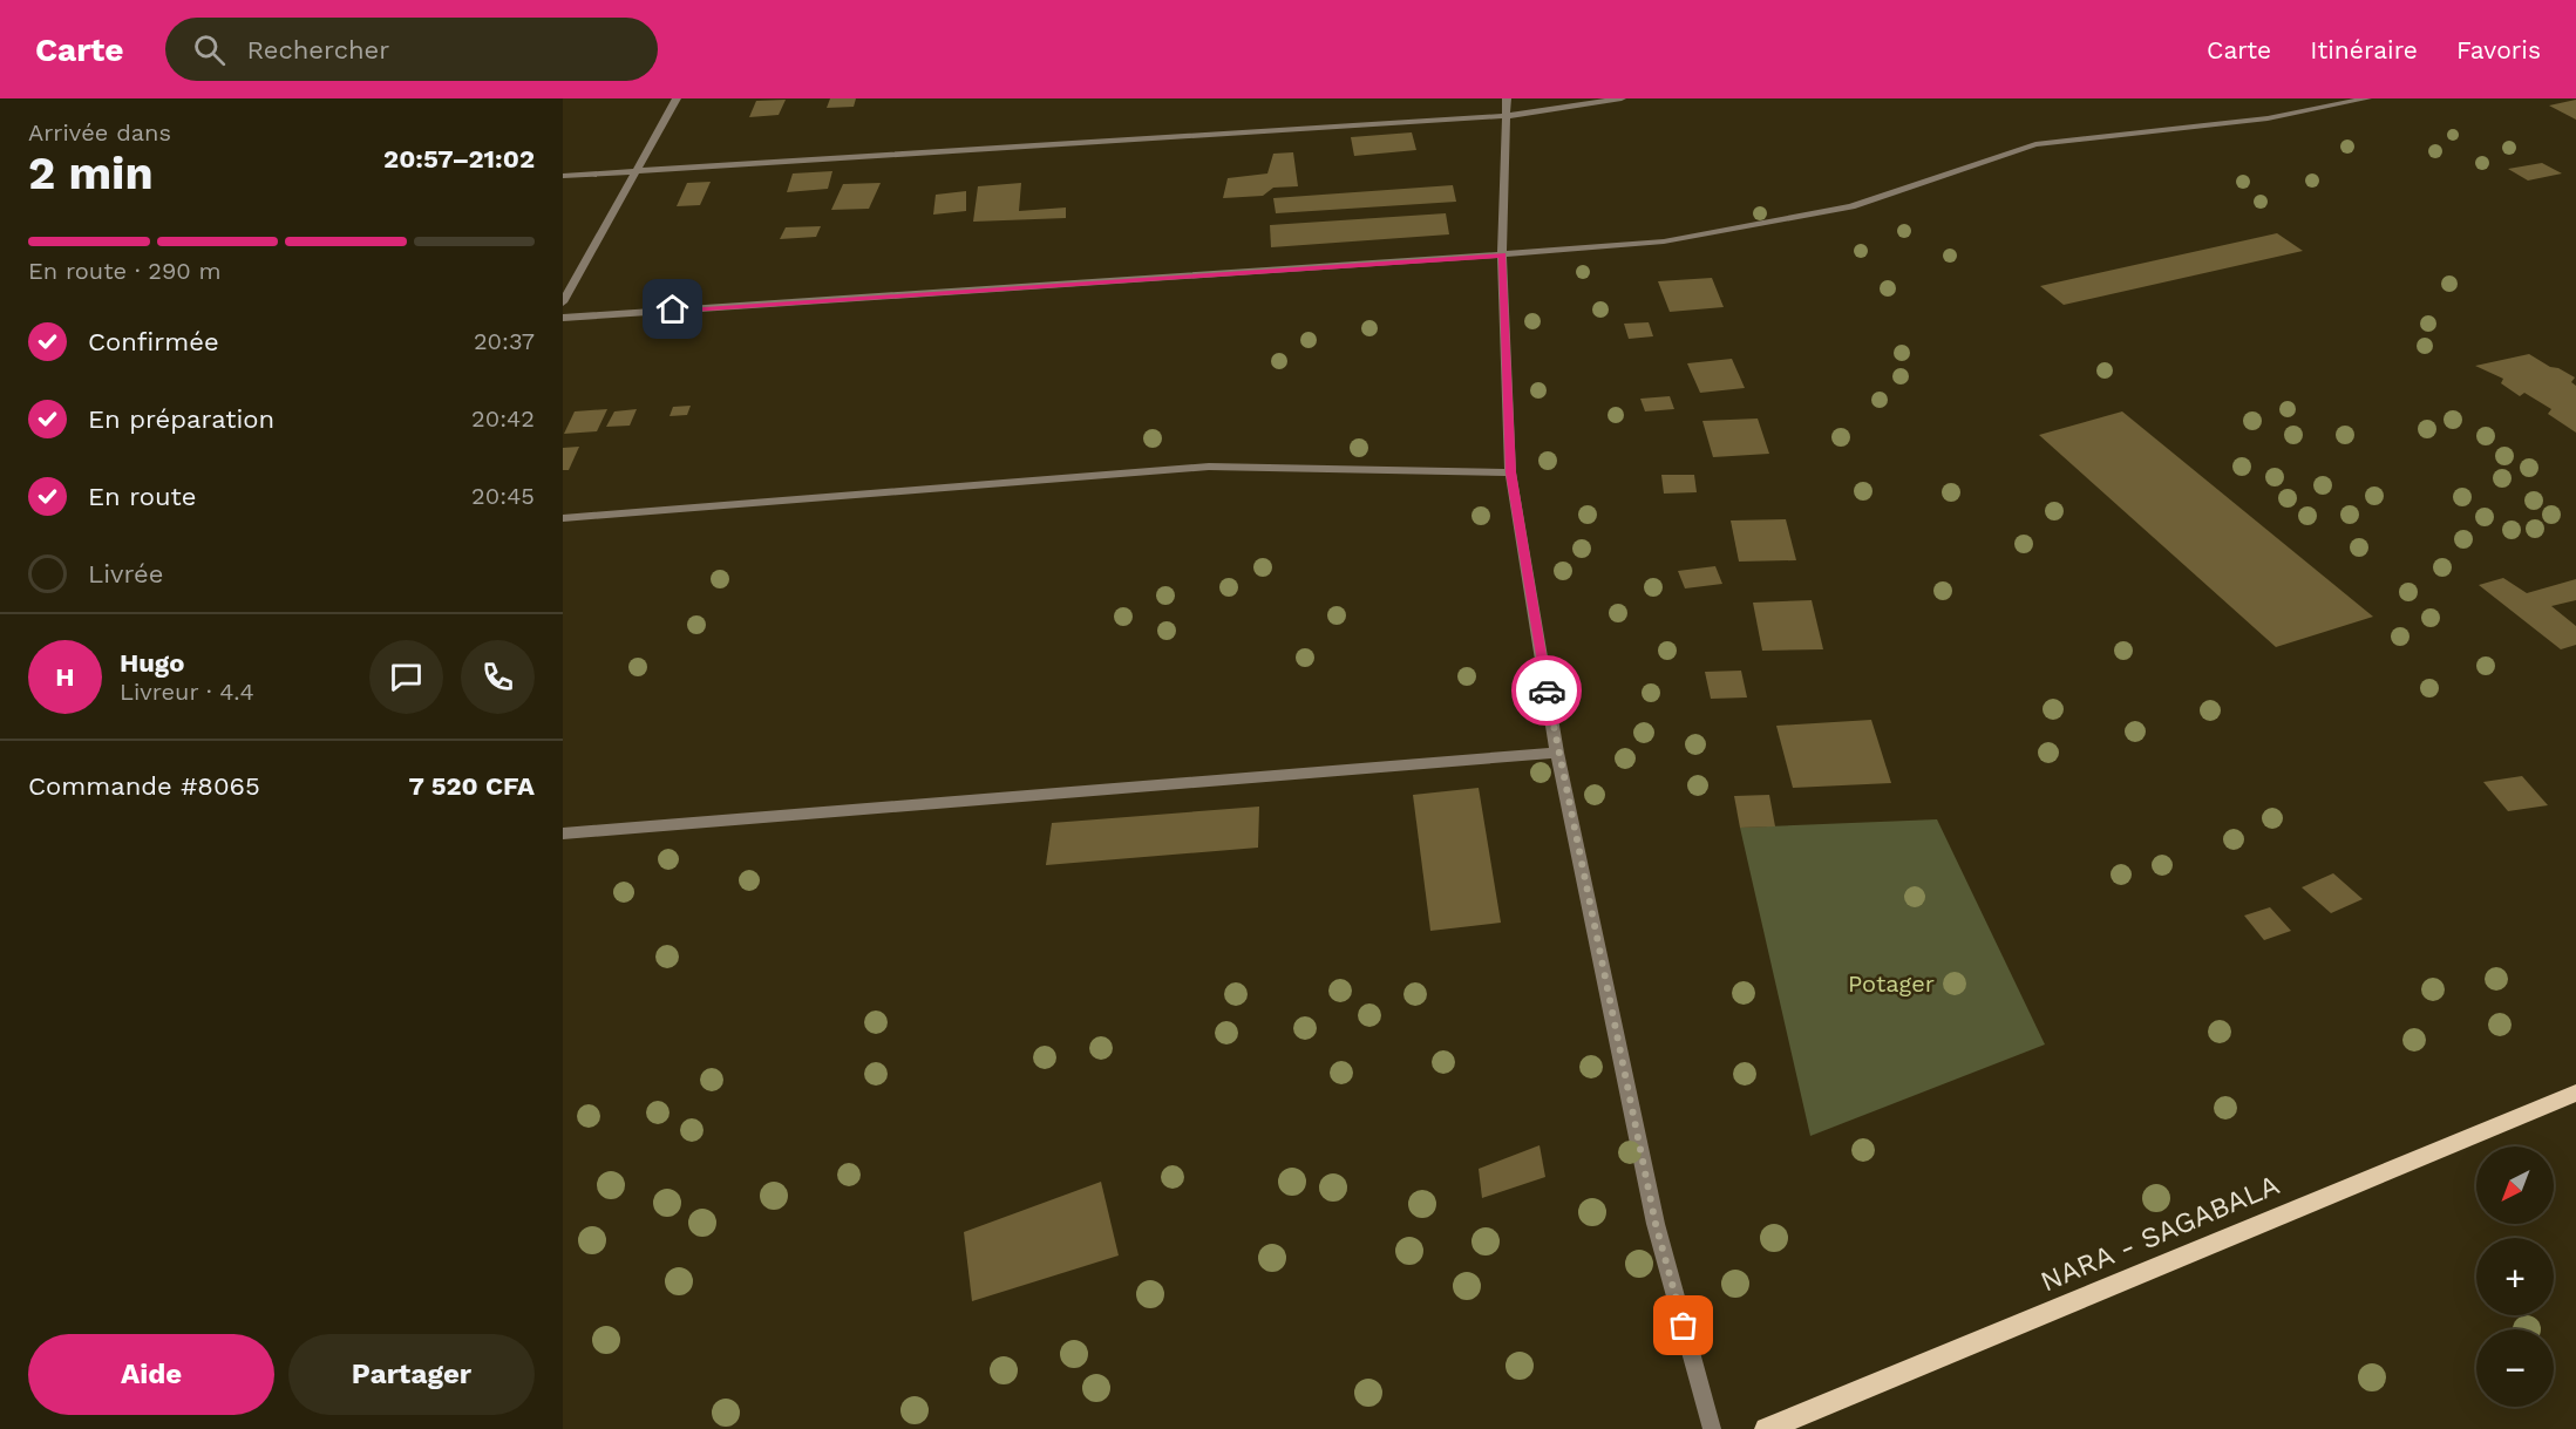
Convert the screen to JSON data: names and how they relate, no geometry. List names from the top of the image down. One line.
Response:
{"streets":{"main road":["NARA - SAGABALA"]},"parks":["Potager"],"north":"bottom left","page":{"header":"Carte","search":"Rechercher","nav":["Carte","Itinéraire","Favoris"],"heading":["2 min","Arrivée dans","20:57–21:02"],"panel":["Hugo","Livreur · 4.4","Commande #8065","7 520 CFA"],"bar":"En route · 290 m","list":[["Confirmée","20:37"],["En préparation","20:42"],["En route","20:45"],"Livrée"],"round":"H","map_buttons":["+","−"],"buttons":["Aide","Partager"]}}
